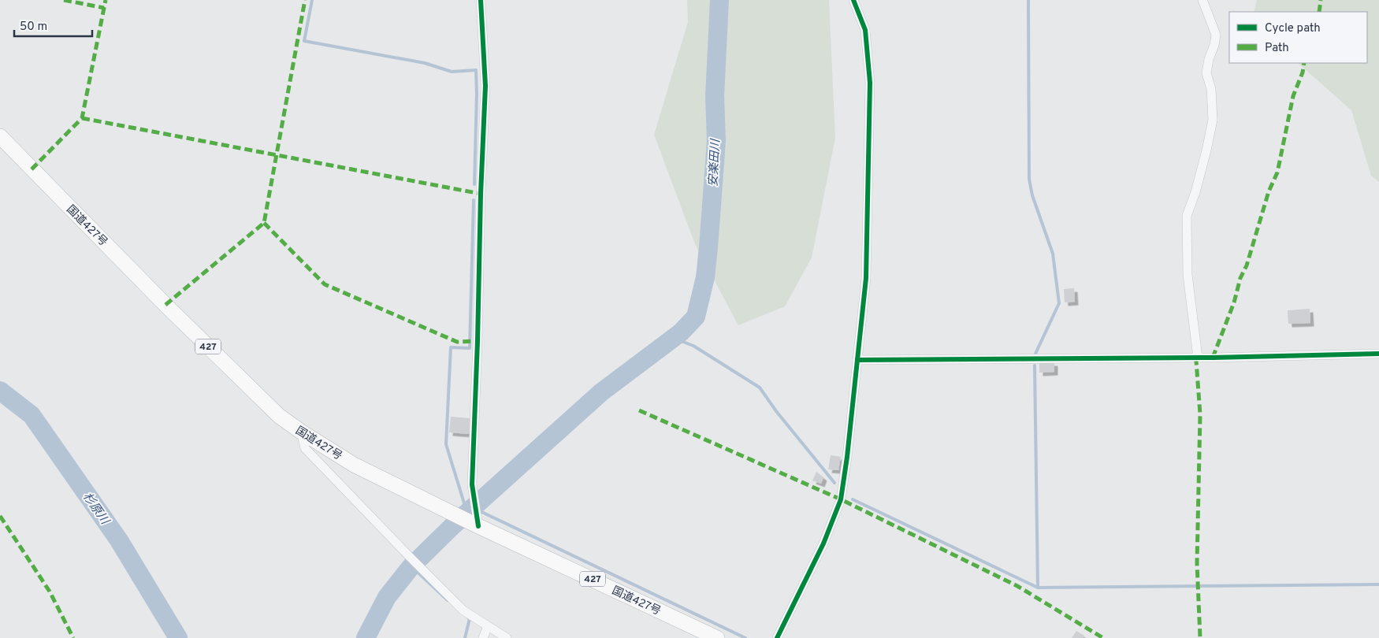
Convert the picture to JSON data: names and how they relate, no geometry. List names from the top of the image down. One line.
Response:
{"streets":{"highway":["国道427号","427"]},"water":["安楽田川","杉原川"],"legend":["Cycle path","Path"],"scale_bar":"50 m"}
